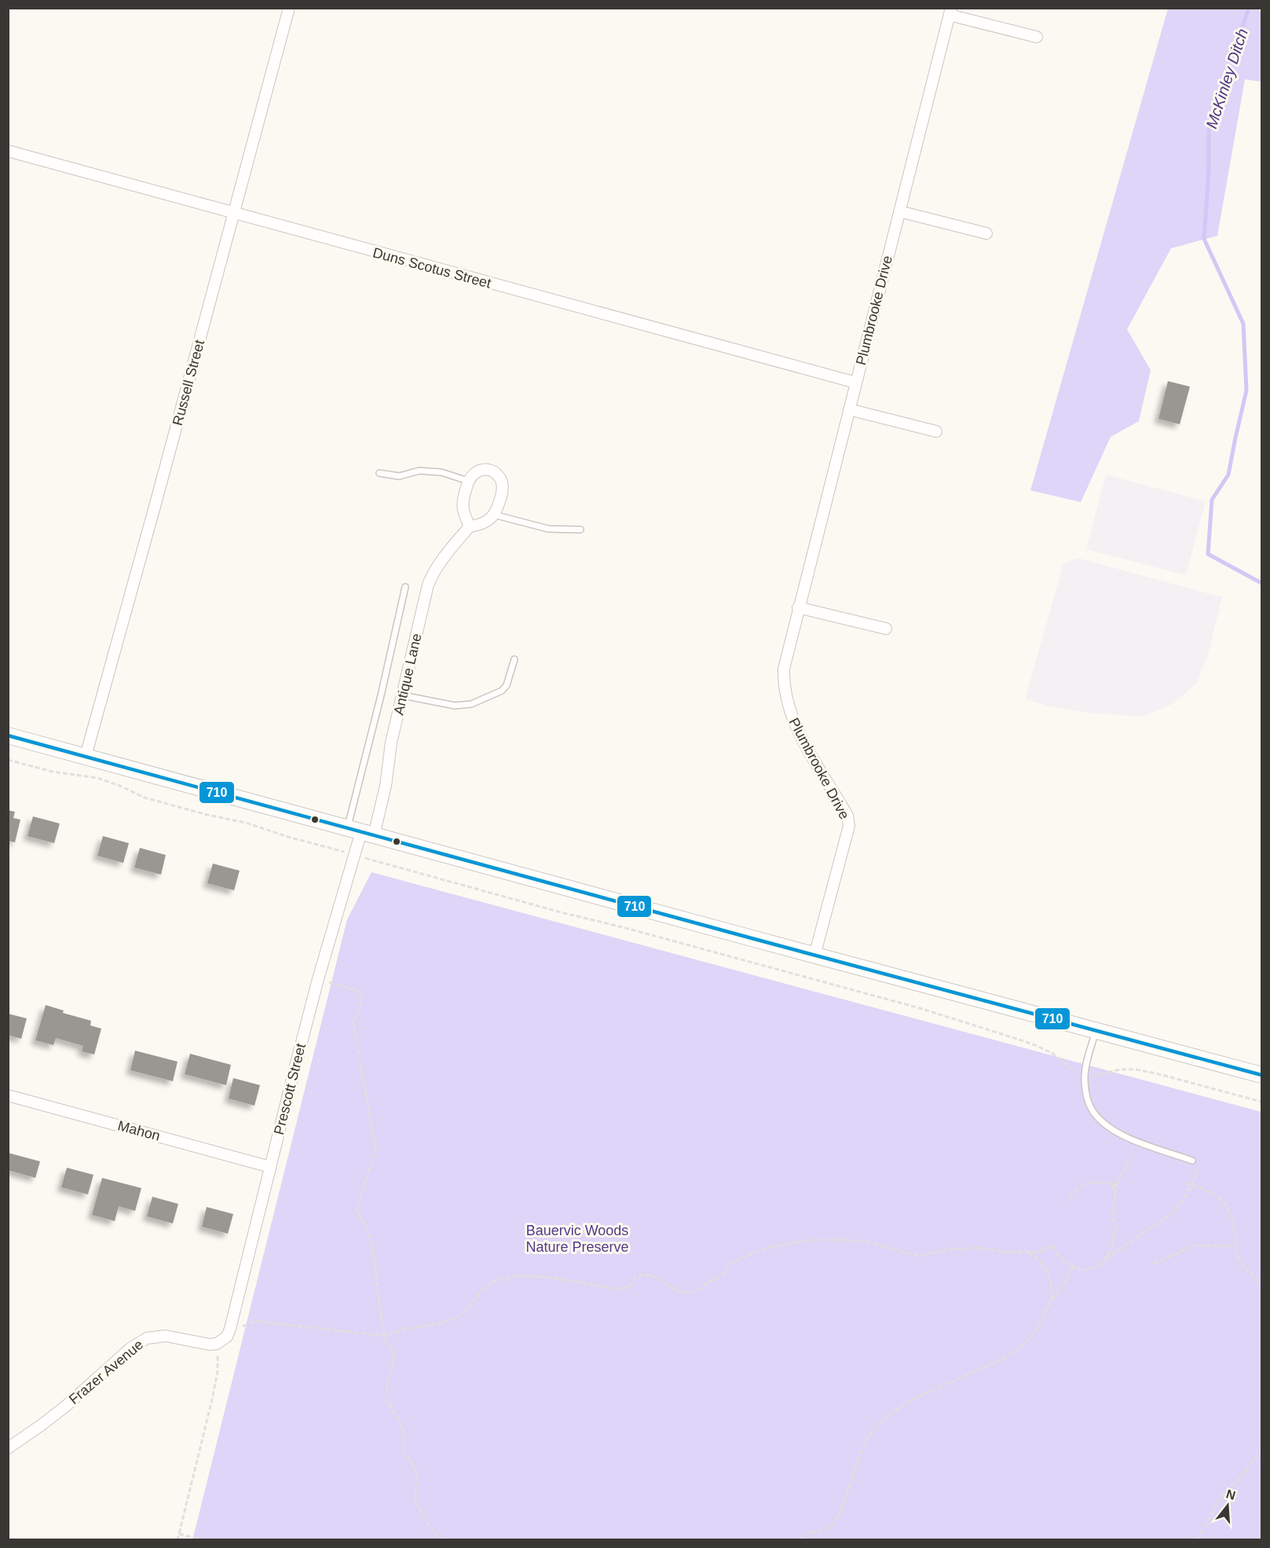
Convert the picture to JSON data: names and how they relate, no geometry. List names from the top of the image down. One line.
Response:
{"streets":{"street":["Duns Scotus Street","Plumbrooke Drive","Russell Street","Antique Lane","Prescott Street","Mahon","Frazer Avenue"]},"crossings":[["Duns Scotus Street","Plumbrooke Drive"],["Duns Scotus Street","Russell Street"],["Antique Lane","Prescott Street"],["Prescott Street","Mahon"],["Prescott Street","Frazer Avenue"]],"water":["McKinley Ditch"],"parks":["Bauervic Woods Nature Preserve"],"lines":["transit line 710"],"north":"top"}
